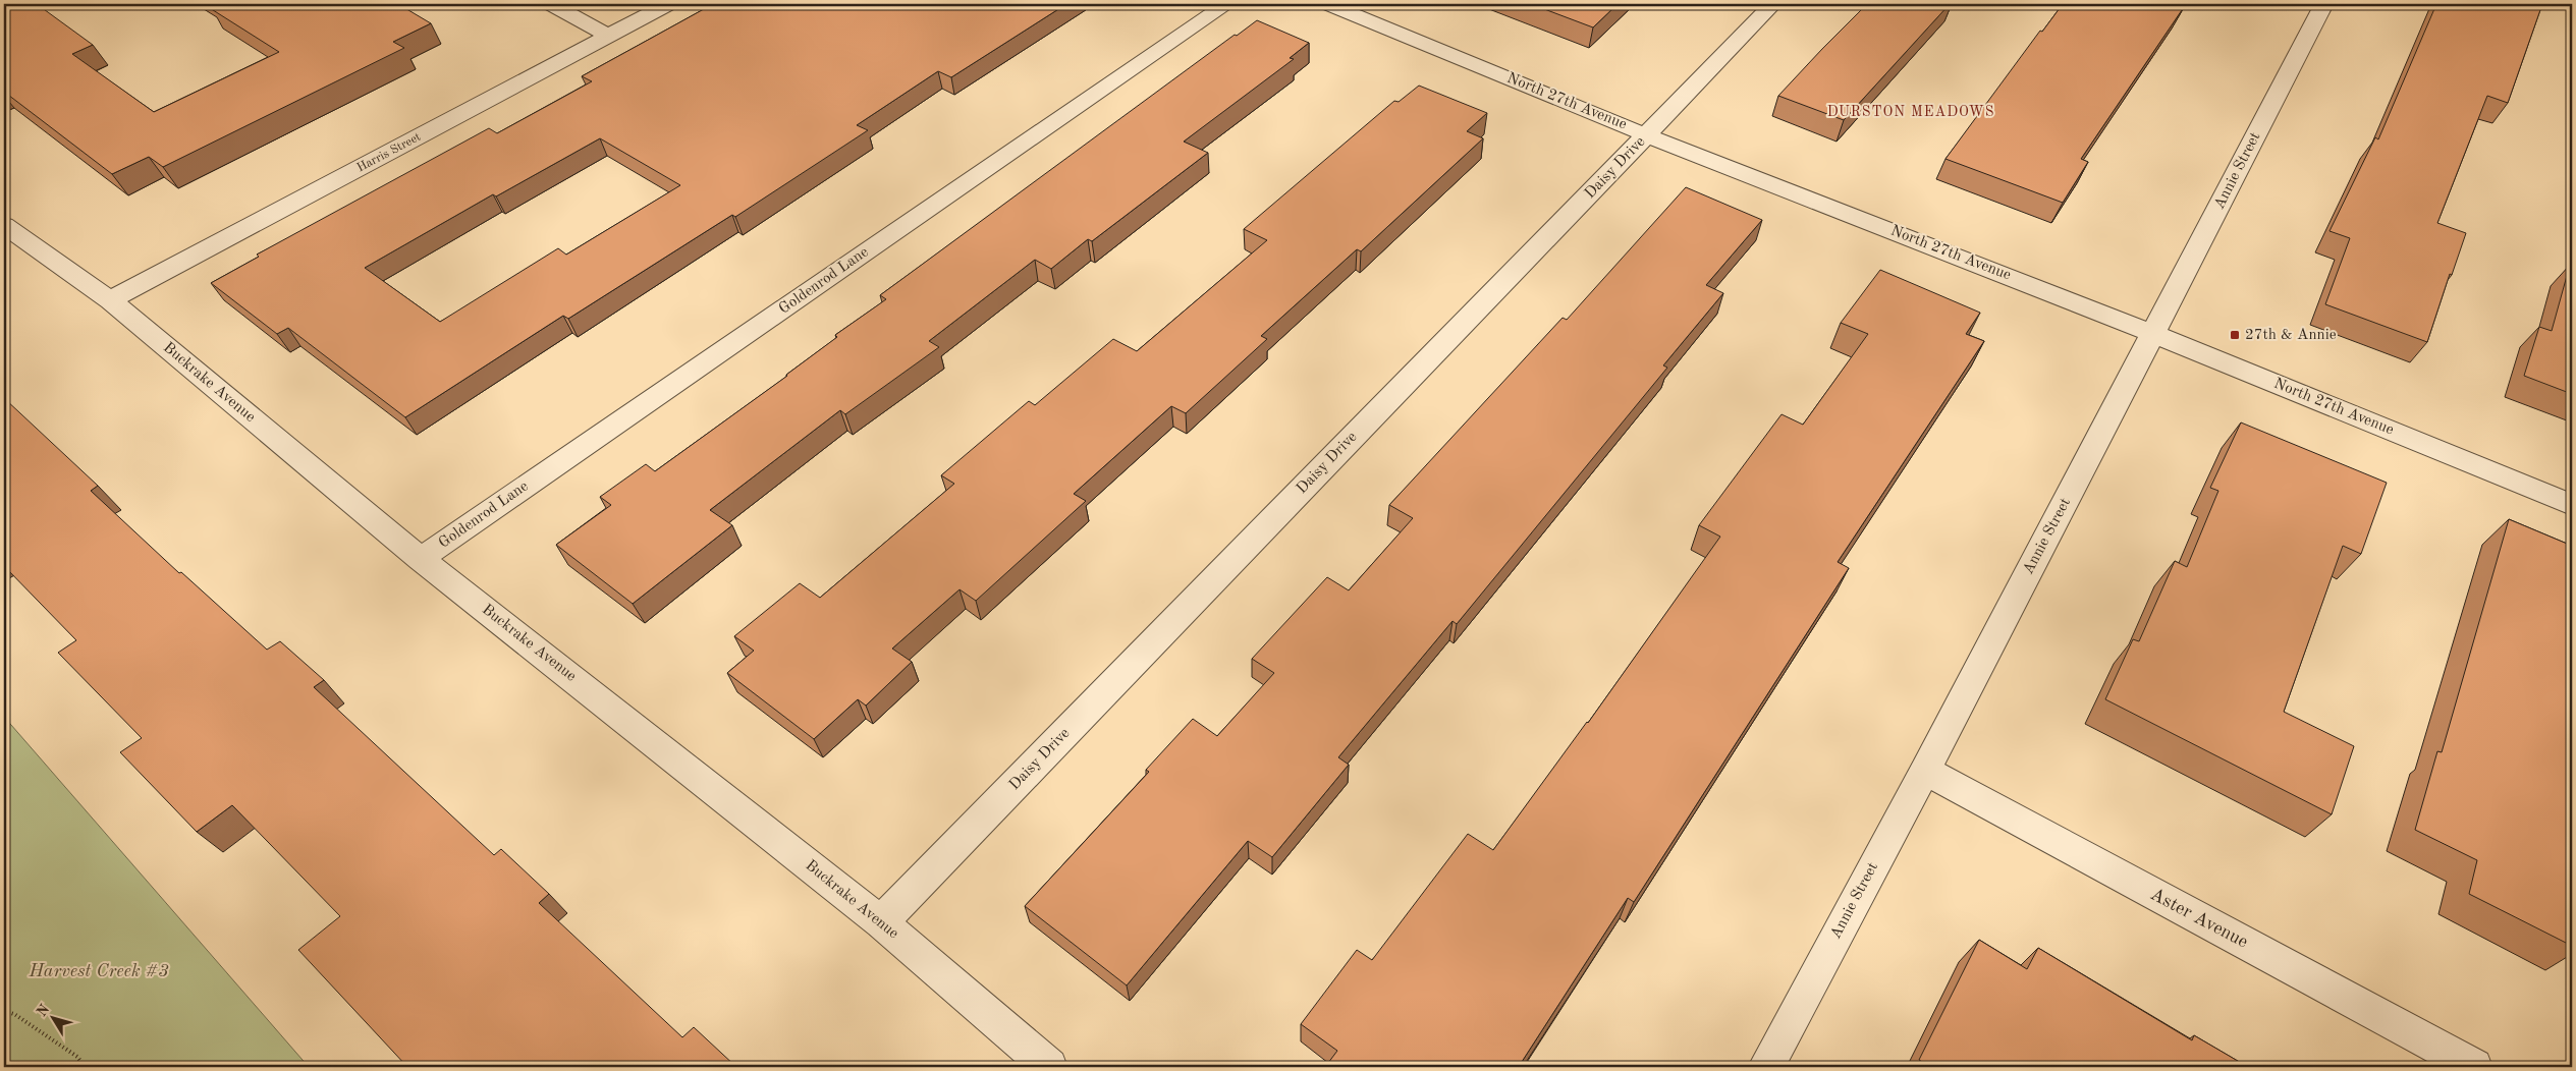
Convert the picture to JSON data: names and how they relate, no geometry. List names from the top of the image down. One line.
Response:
{"streets":{"street":["North 27th Avenue","Harris Street","Daisy Drive","Annie Street","Goldenrod Lane","Buckrake Avenue","Aster Avenue"]},"crossings":[["North 27th Avenue","Daisy Drive"],["North 27th Avenue","Annie Street"],["Harris Street","Buckrake Avenue"],["Daisy Drive","Buckrake Avenue"],["Annie Street","Aster Avenue"],["Goldenrod Lane","Buckrake Avenue"]],"districts":["DURSTON MEADOWS"],"parks":["Harvest Creek #3"],"places":{"transit":["27th & Annie"]},"north":"top left"}
